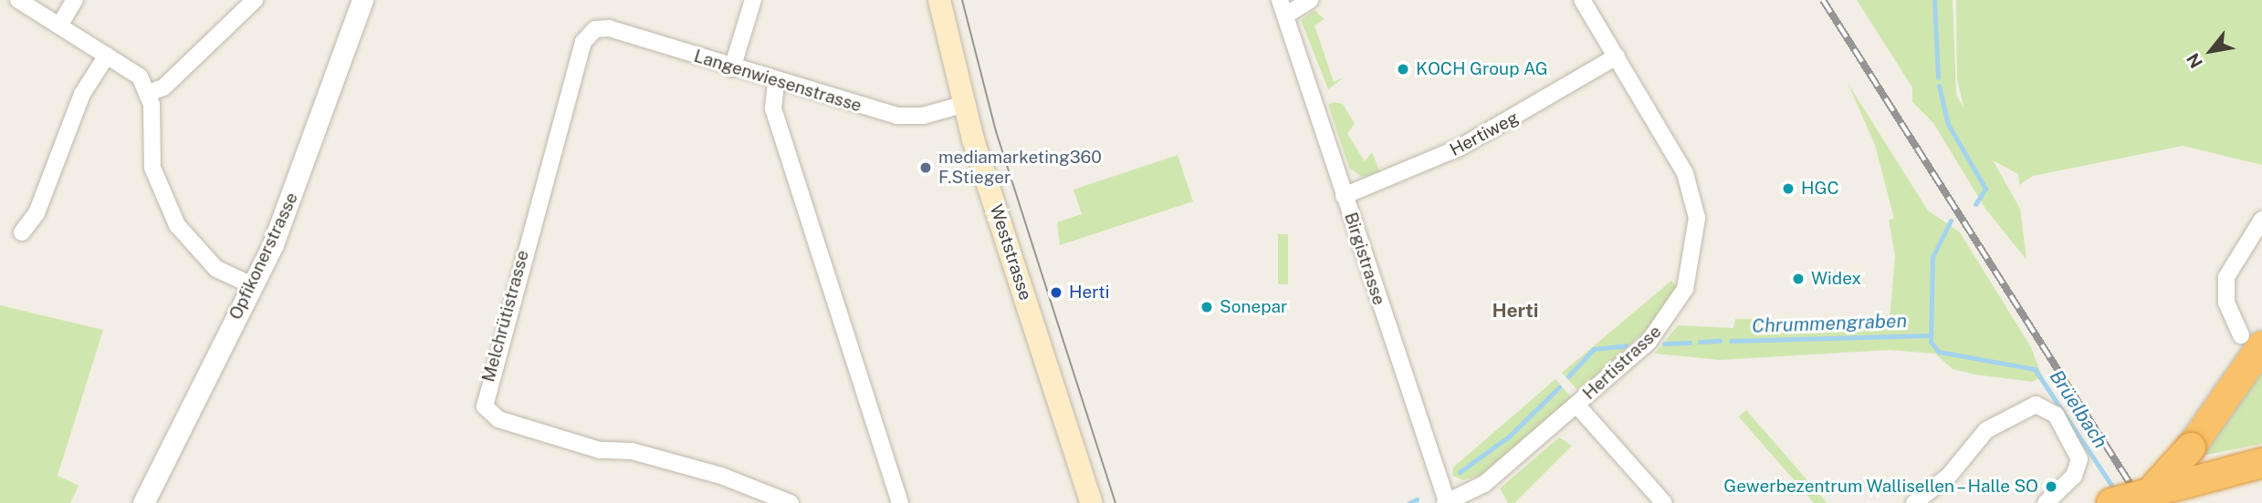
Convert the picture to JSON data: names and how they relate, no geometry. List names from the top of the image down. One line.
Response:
{"streets":{"main road":["Weststrasse"],"street":["Langenwiesenstrasse","Hertiweg","Opfikonerstrasse","Birgistrasse","Melchrütistrasse","Hertistrasse"]},"crossings":[["Langenwiesenstrasse","Weststrasse"],["Langenwiesenstrasse","Melchrütistrasse"],["Hertiweg","Birgistrasse"],["Hertiweg","Hertistrasse"],["Birgistrasse","Hertistrasse"]],"districts":["Herti"],"water":["Chrummengraben","Brüelbach"],"places":["KOCH Group AG","mediamarketing360 F.Stieger","HGC","Widex","Herti","Sonepar","Gewerbezentrum Wallisellen – Halle SO"],"north":"bottom left"}
